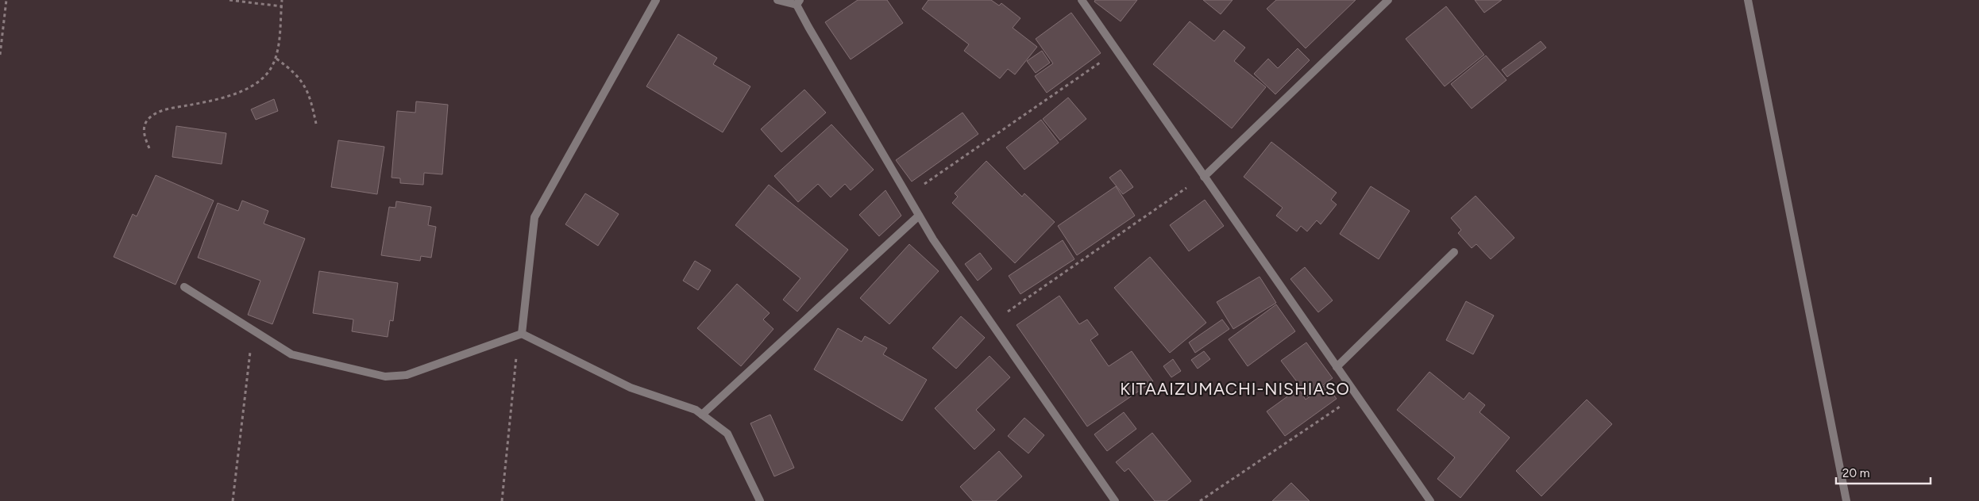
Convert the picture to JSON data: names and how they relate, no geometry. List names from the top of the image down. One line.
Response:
{"districts":["KITAAIZUMACHI-NISHIASO"],"scale_bar":"20 m"}
